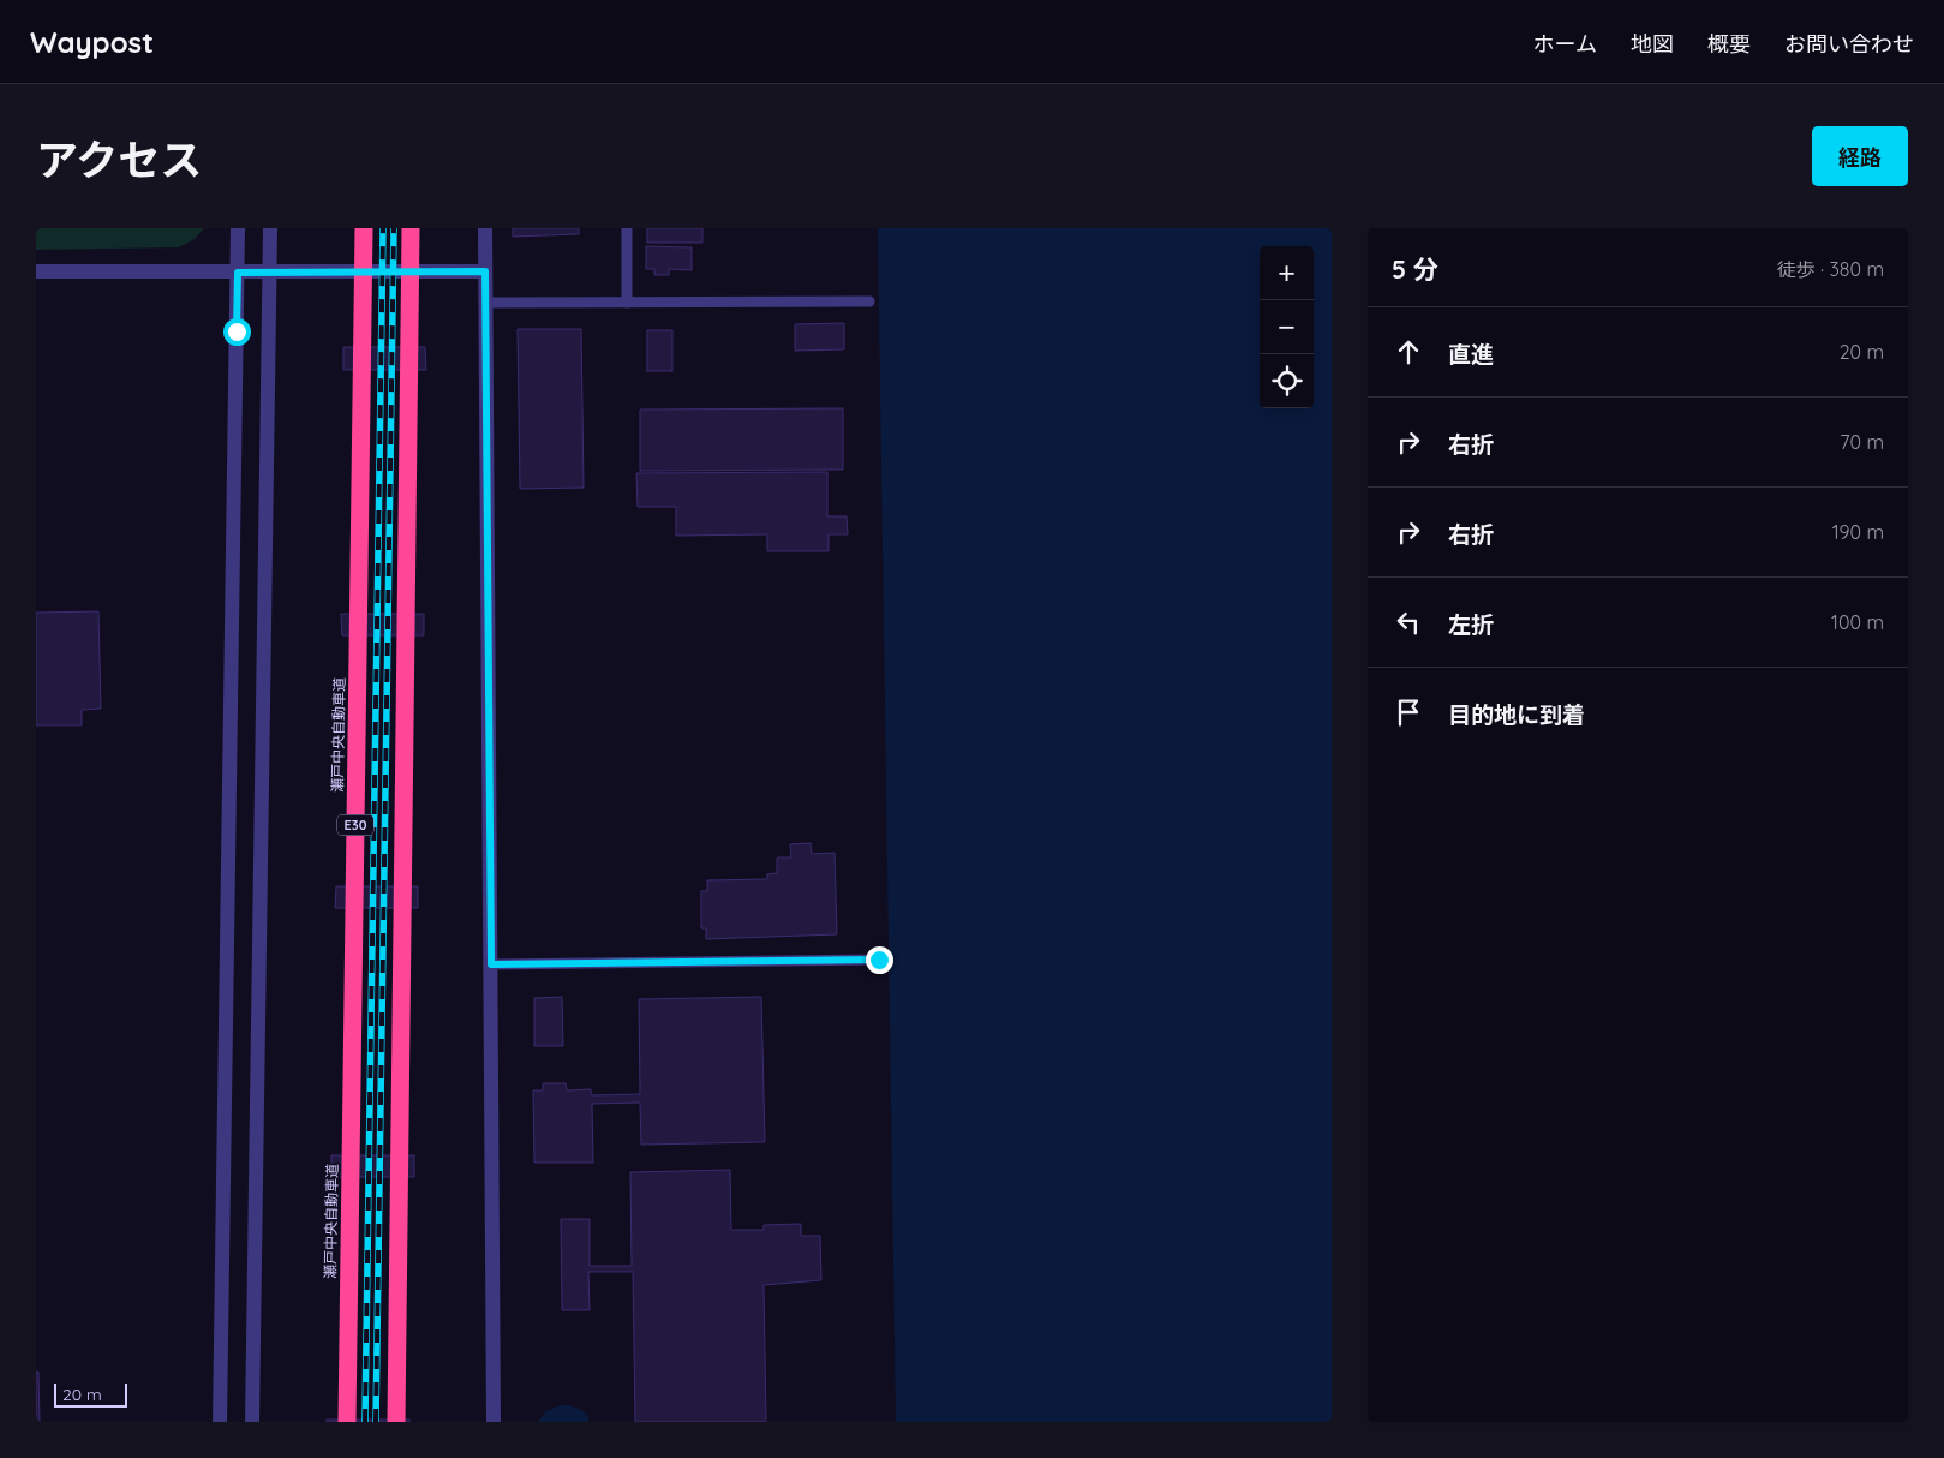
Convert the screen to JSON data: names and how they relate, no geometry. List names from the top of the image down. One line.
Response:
{"streets":{"highway":["瀬戸中央自動車道","E30"]},"scale_bar":"20 m","page":{"header":"Waypost","nav":["ホーム","地図","概要","お問い合わせ"],"title":"アクセス","buttons":"経路","heading":["5 分","徒歩 · 380 m"],"map_buttons":["+","−"],"list":[["直進","20 m"],["右折","70 m"],["右折","190 m"],["左折","100 m"],"目的地に到着"],"scale":"20 m"}}
